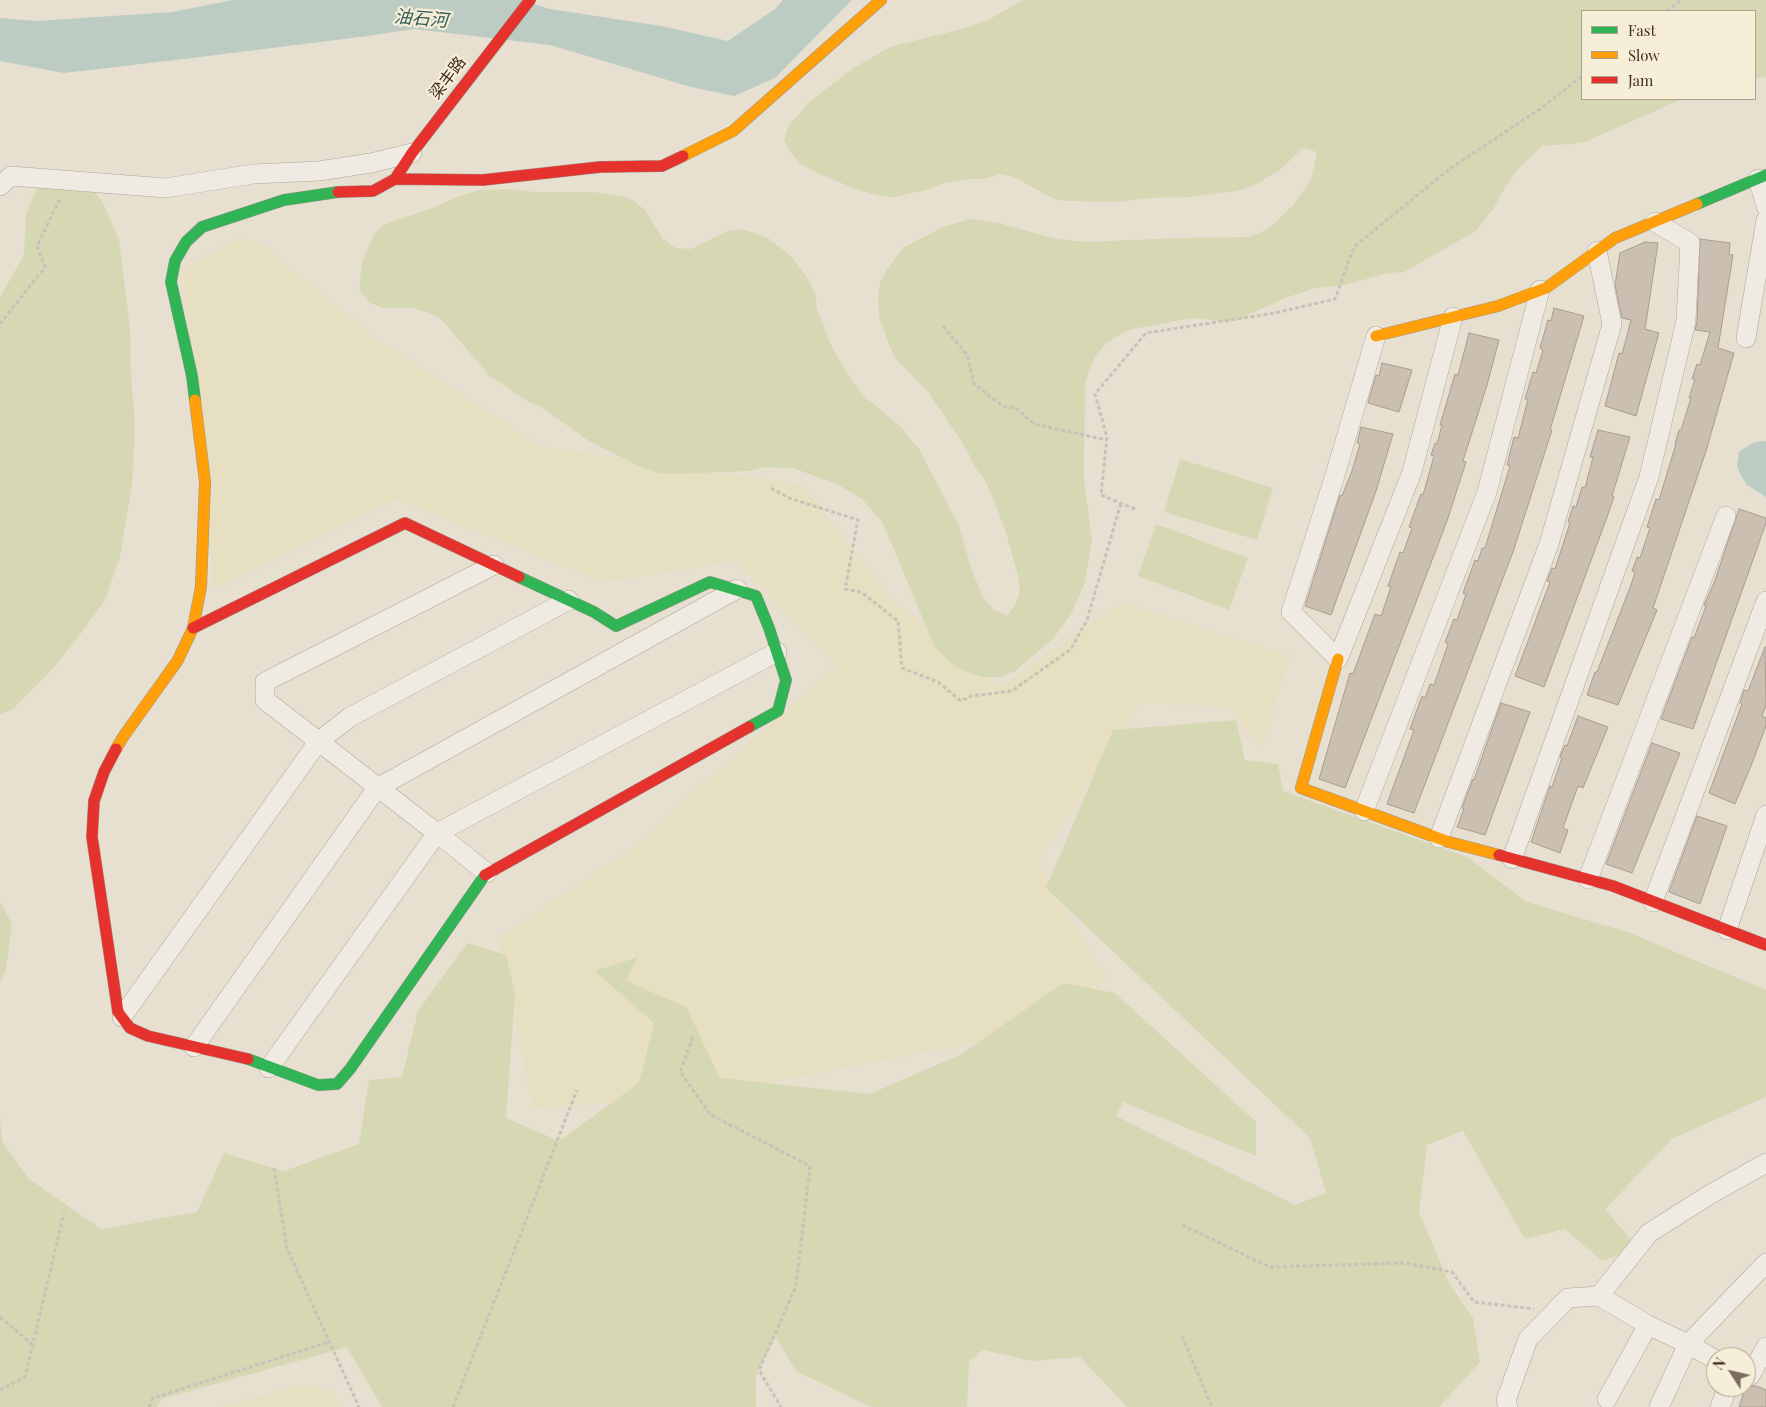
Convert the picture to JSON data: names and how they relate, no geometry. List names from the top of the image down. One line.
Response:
{"streets":{"street":["梁丰路"]},"water":["油石河"],"legend":["Fast","Slow","Jam"],"north":"top left"}
